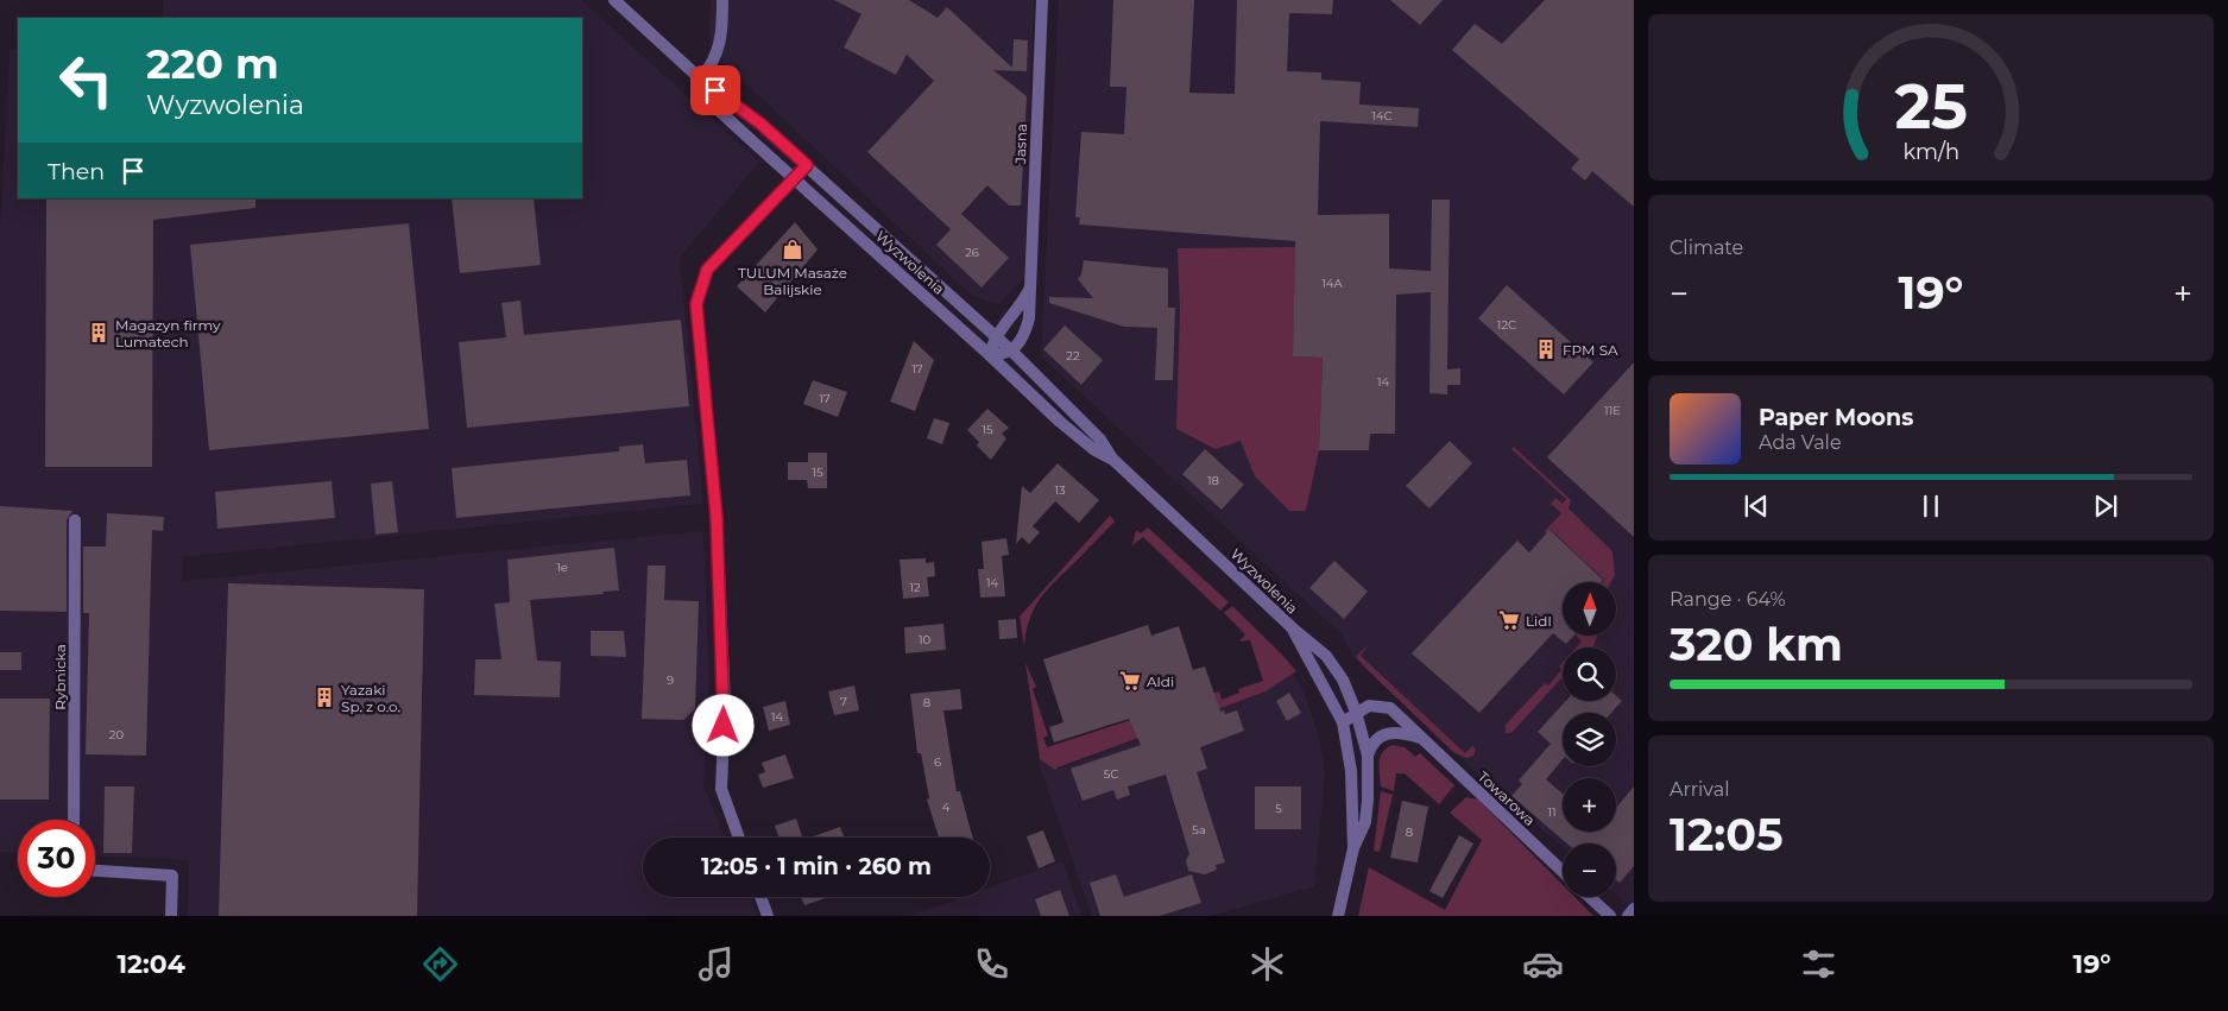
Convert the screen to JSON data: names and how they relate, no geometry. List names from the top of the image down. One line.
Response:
{"streets":{"street":["Jasna","Wyzwolenia","Rybnicka","Towarowa"]},"crossings":[["Jasna","Wyzwolenia"],["Wyzwolenia","Towarowa"]],"places":{"shop":["TULUM Masaże Balijskie"],"building":["Magazyn firmy Lumatech","FPM SA","Yazaki Sp. z o.o."],"supermarket":["Lidl","Aldi"]},"house_numbers":["14C","26","14A","12C","22","17","14","17","11E","15","15","18","13","1e","14","12","10","9","7","8","14","20","6","5C","4","5","11","5a","8"],"north":"top","page":{"turn":["220 m","Wyzwolenia"],"then":"Then","tile":["Climate",["Range · 64%","320 km"],["Arrival","12:05"]],"heat":["−","19°","+"],"song":["Paper Moons","Ada Vale"],"map_buttons":["+","−"],"limit":"30","trip":"12:05 · 1 min · 260 m","tabs":["12:04","19°"],"gauge":["25","km/h"]}}
